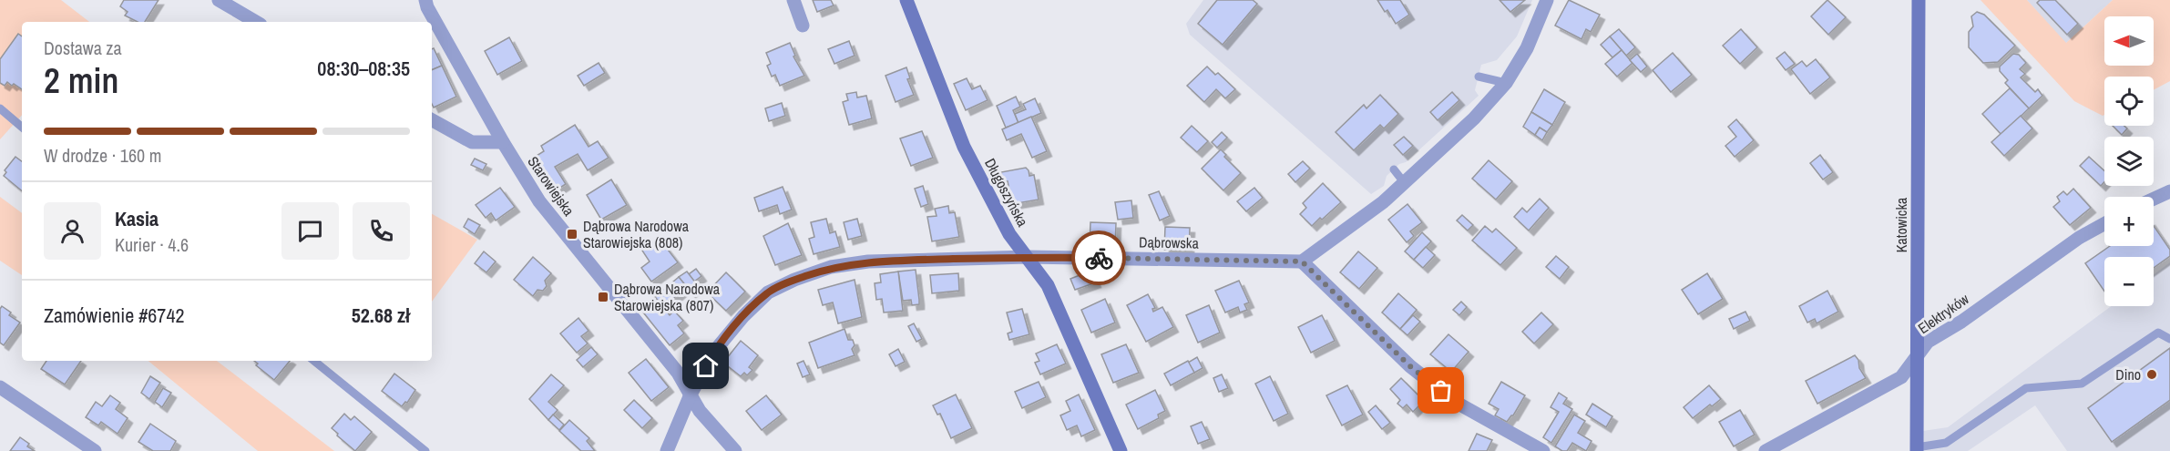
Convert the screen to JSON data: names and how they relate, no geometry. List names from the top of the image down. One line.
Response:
{"streets":{"street":["Starowiejska","Długoszyńska","Katowicka","Dąbrowska","Elektryków"]},"crossings":[["Starowiejska","Dąbrowska"],["Długoszyńska","Dąbrowska"],["Katowicka","Elektryków"]],"places":{"transit":["Dąbrowa Narodowa Starowiejska (808)","Dąbrowa Narodowa Starowiejska (807)"],"other":["Dino"]},"north":"left","page":{"map_buttons":["+","−"],"heading":["2 min","Dostawa za","08:30–08:35"],"panel":["Kasia","Kurier · 4.6","Zamówienie #6742","52.68 zł"],"bar":"W drodze · 160 m"}}
